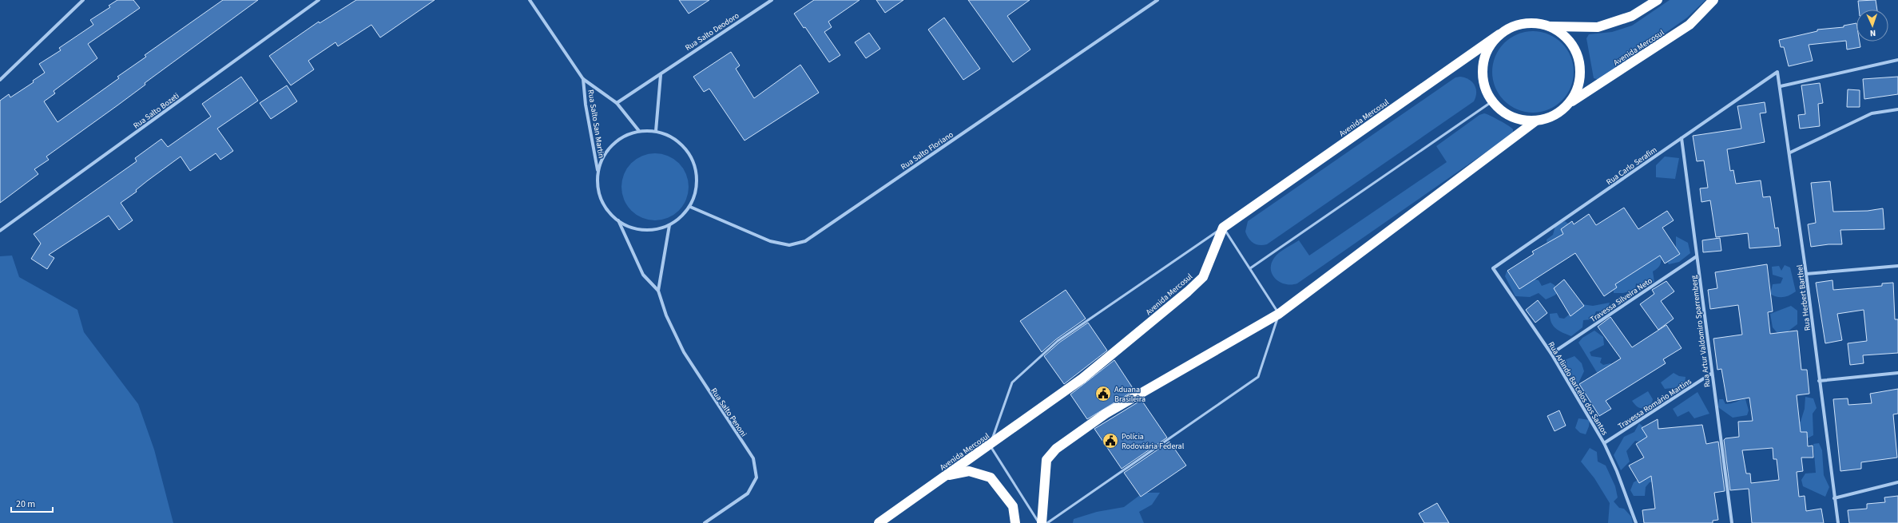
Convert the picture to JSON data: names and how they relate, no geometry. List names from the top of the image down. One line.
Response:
{"streets":{"highway":["Avenida Mercosul"],"street":["Rua Salto Deodoro","Rua Salto Bozeti","Rua Salto San Martin","Rua Salto Floriano","Rua Carlo Serafim","Rua Herbert Barthel","Travessa Silveira Neto","Rua Artur Valdomiro Sparremberg","Rua Arlindo Barcelos dos Santos","Travessa Romário Martins","Rua Salto Penoni"]},"crossings":[["Rua Salto Deodoro","Rua Salto San Martin"],["Rua Salto San Martin","Rua Salto Floriano"],["Rua Salto San Martin","Rua Salto Penoni"],["Rua Salto Floriano","Rua Salto Penoni"],["Rua Carlo Serafim","Rua Herbert Barthel"],["Rua Carlo Serafim","Rua Artur Valdomiro Sparremberg"],["Rua Carlo Serafim","Rua Arlindo Barcelos dos Santos"],["Travessa Silveira Neto","Rua Artur Valdomiro Sparremberg"],["Travessa Silveira Neto","Rua Arlindo Barcelos dos Santos"],["Rua Artur Valdomiro Sparremberg","Travessa Romário Martins"],["Rua Arlindo Barcelos dos Santos","Travessa Romário Martins"]],"places":{"public building":["Aduana Brasileira","Polícia Rodoviária Federal"]},"scale_bar":"20 m","north":"bottom"}
